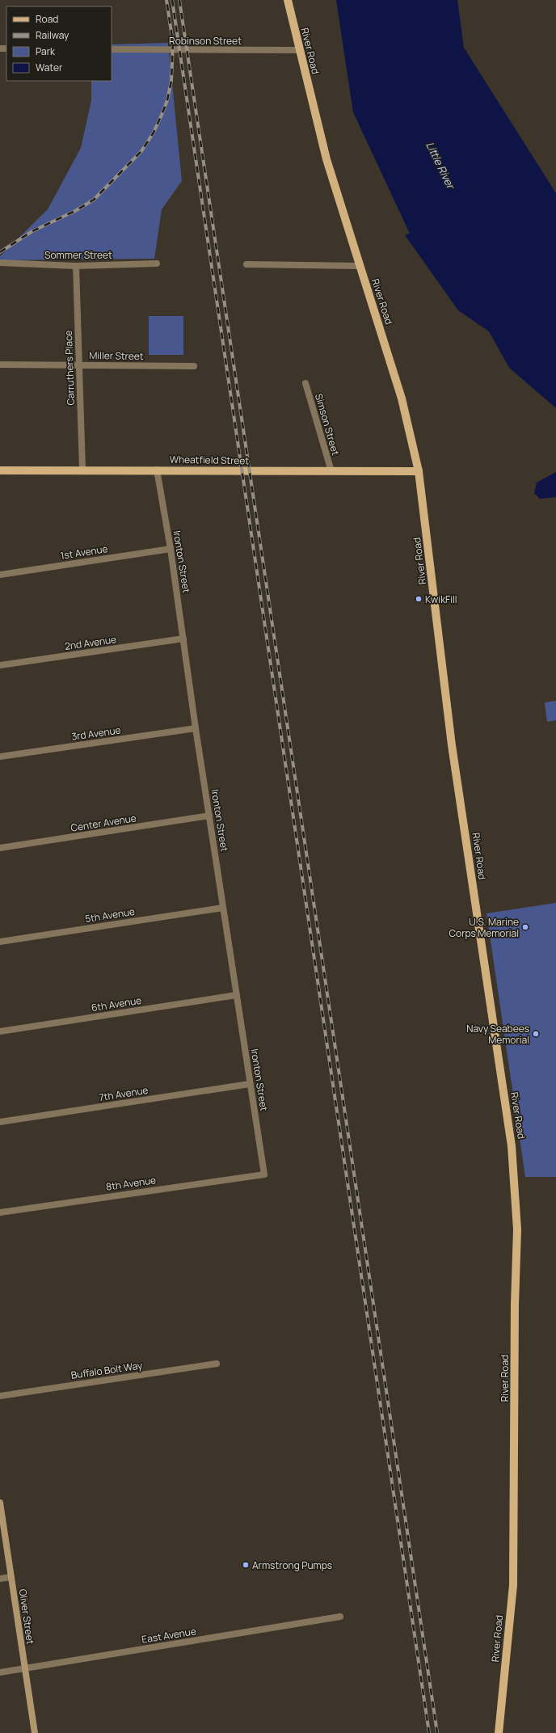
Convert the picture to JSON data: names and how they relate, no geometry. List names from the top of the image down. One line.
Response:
{"streets":{"main road":["River Road","Wheatfield Street","Oliver Street"],"street":["Robinson Street","Sommer Street","Miller Street","Carruthers Place","Simson Street","1st Avenue","Ironton Street","2nd Avenue","3rd Avenue","Center Avenue","5th Avenue","6th Avenue","7th Avenue","8th Avenue","Buffalo Bolt Way","East Avenue"]},"crossings":[["Robinson Street","River Road"],["River Road","Wheatfield Street"],["Sommer Street","Carruthers Place"],["Miller Street","Carruthers Place"],["Carruthers Place","Wheatfield Street"],["Simson Street","Wheatfield Street"],["Wheatfield Street","Ironton Street"],["1st Avenue","Ironton Street"],["Ironton Street","2nd Avenue"],["Ironton Street","3rd Avenue"],["Ironton Street","Center Avenue"],["Ironton Street","5th Avenue"],["Ironton Street","6th Avenue"],["Ironton Street","7th Avenue"],["Ironton Street","8th Avenue"],["Oliver Street","East Avenue"]],"water":["Little River"],"places":["KwikFill","U.S. Marine Corps Memorial","Navy Seabees Memorial","Armstrong Pumps"],"legend":["Road","Railway","Park","Water"]}
